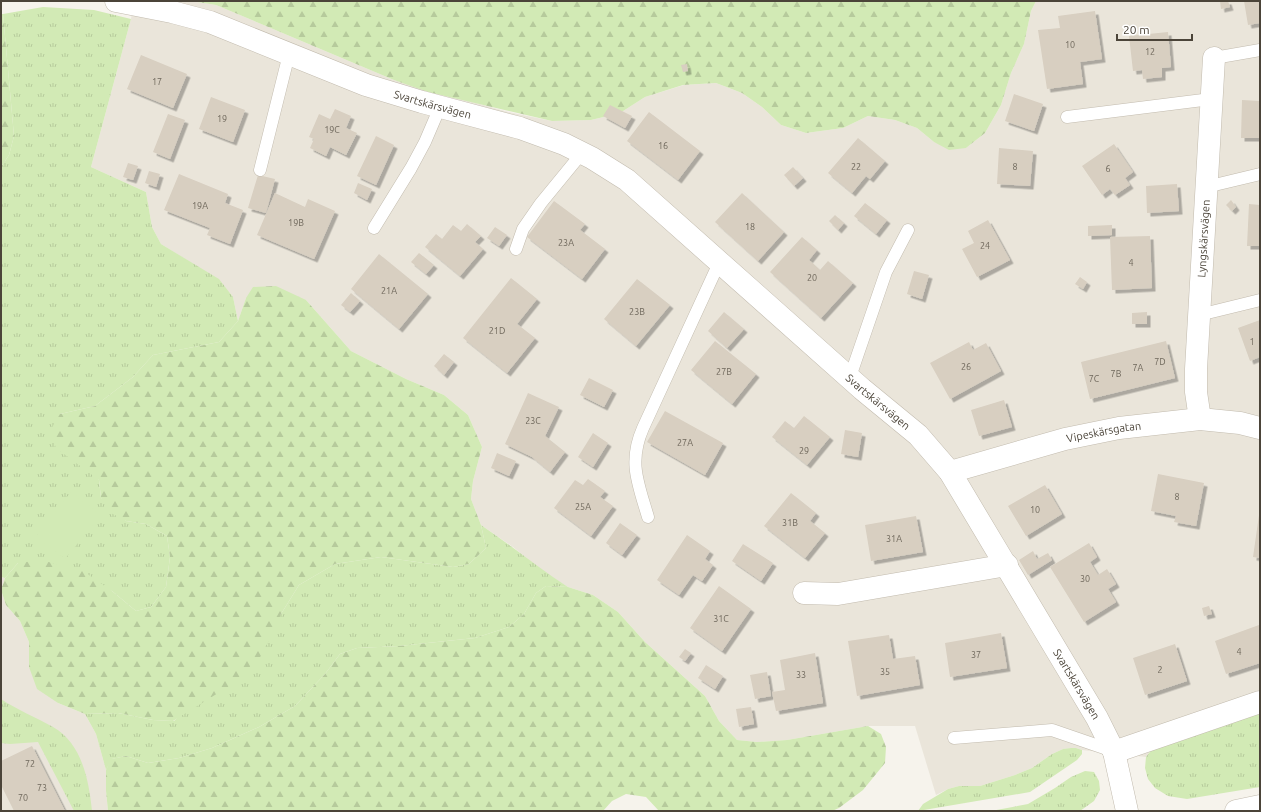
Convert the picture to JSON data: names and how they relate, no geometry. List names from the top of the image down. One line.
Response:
{"streets":{"street":["Svartskärsvägen","Lyngskärsvägen","Vipeskärsgatan"]},"crossings":[["Svartskärsvägen","Vipeskärsgatan"],["Lyngskärsvägen","Vipeskärsgatan"]],"house_numbers":["10","12","17","19","19C","16","22","8","6","19A","19B","18","23A","24","4","20","21A","23B","21D","1","7D","26","7A","27B","7B","7C","23C","27A","29","8","25A","10","31B","31A","30","31C","4","37","2","35","33","72","73","70"],"scale_bar":"20 m"}
